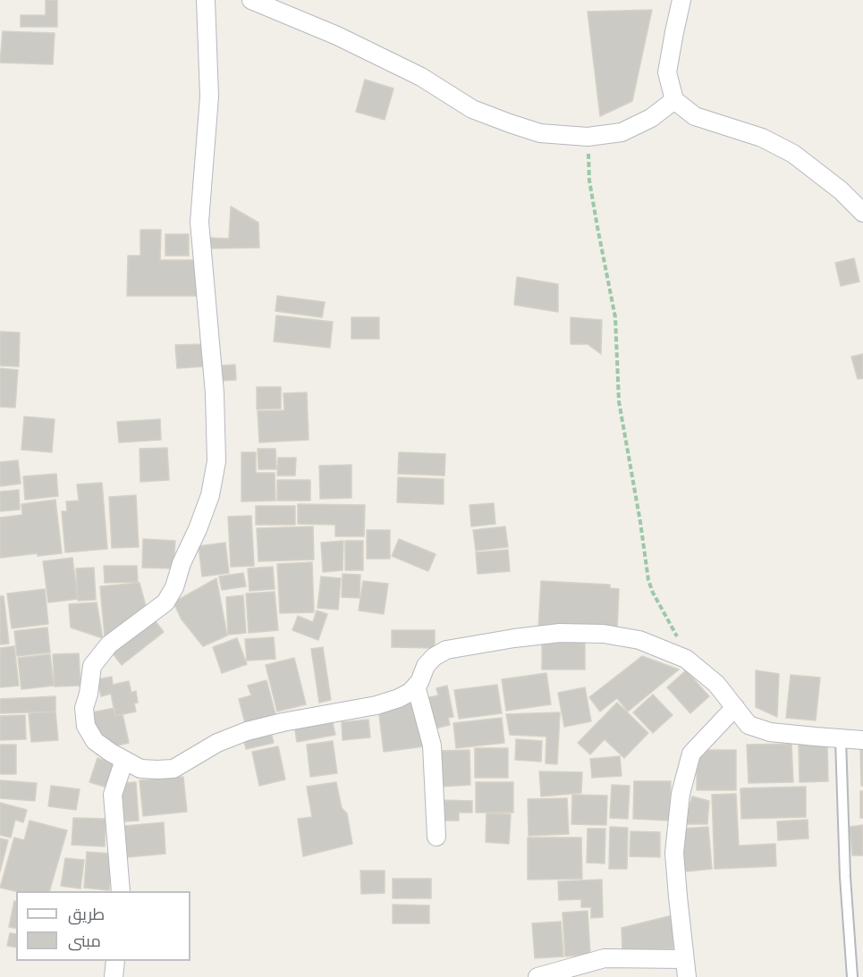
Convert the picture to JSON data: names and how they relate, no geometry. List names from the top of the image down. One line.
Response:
{"legend":["طريق","مبنى"]}
